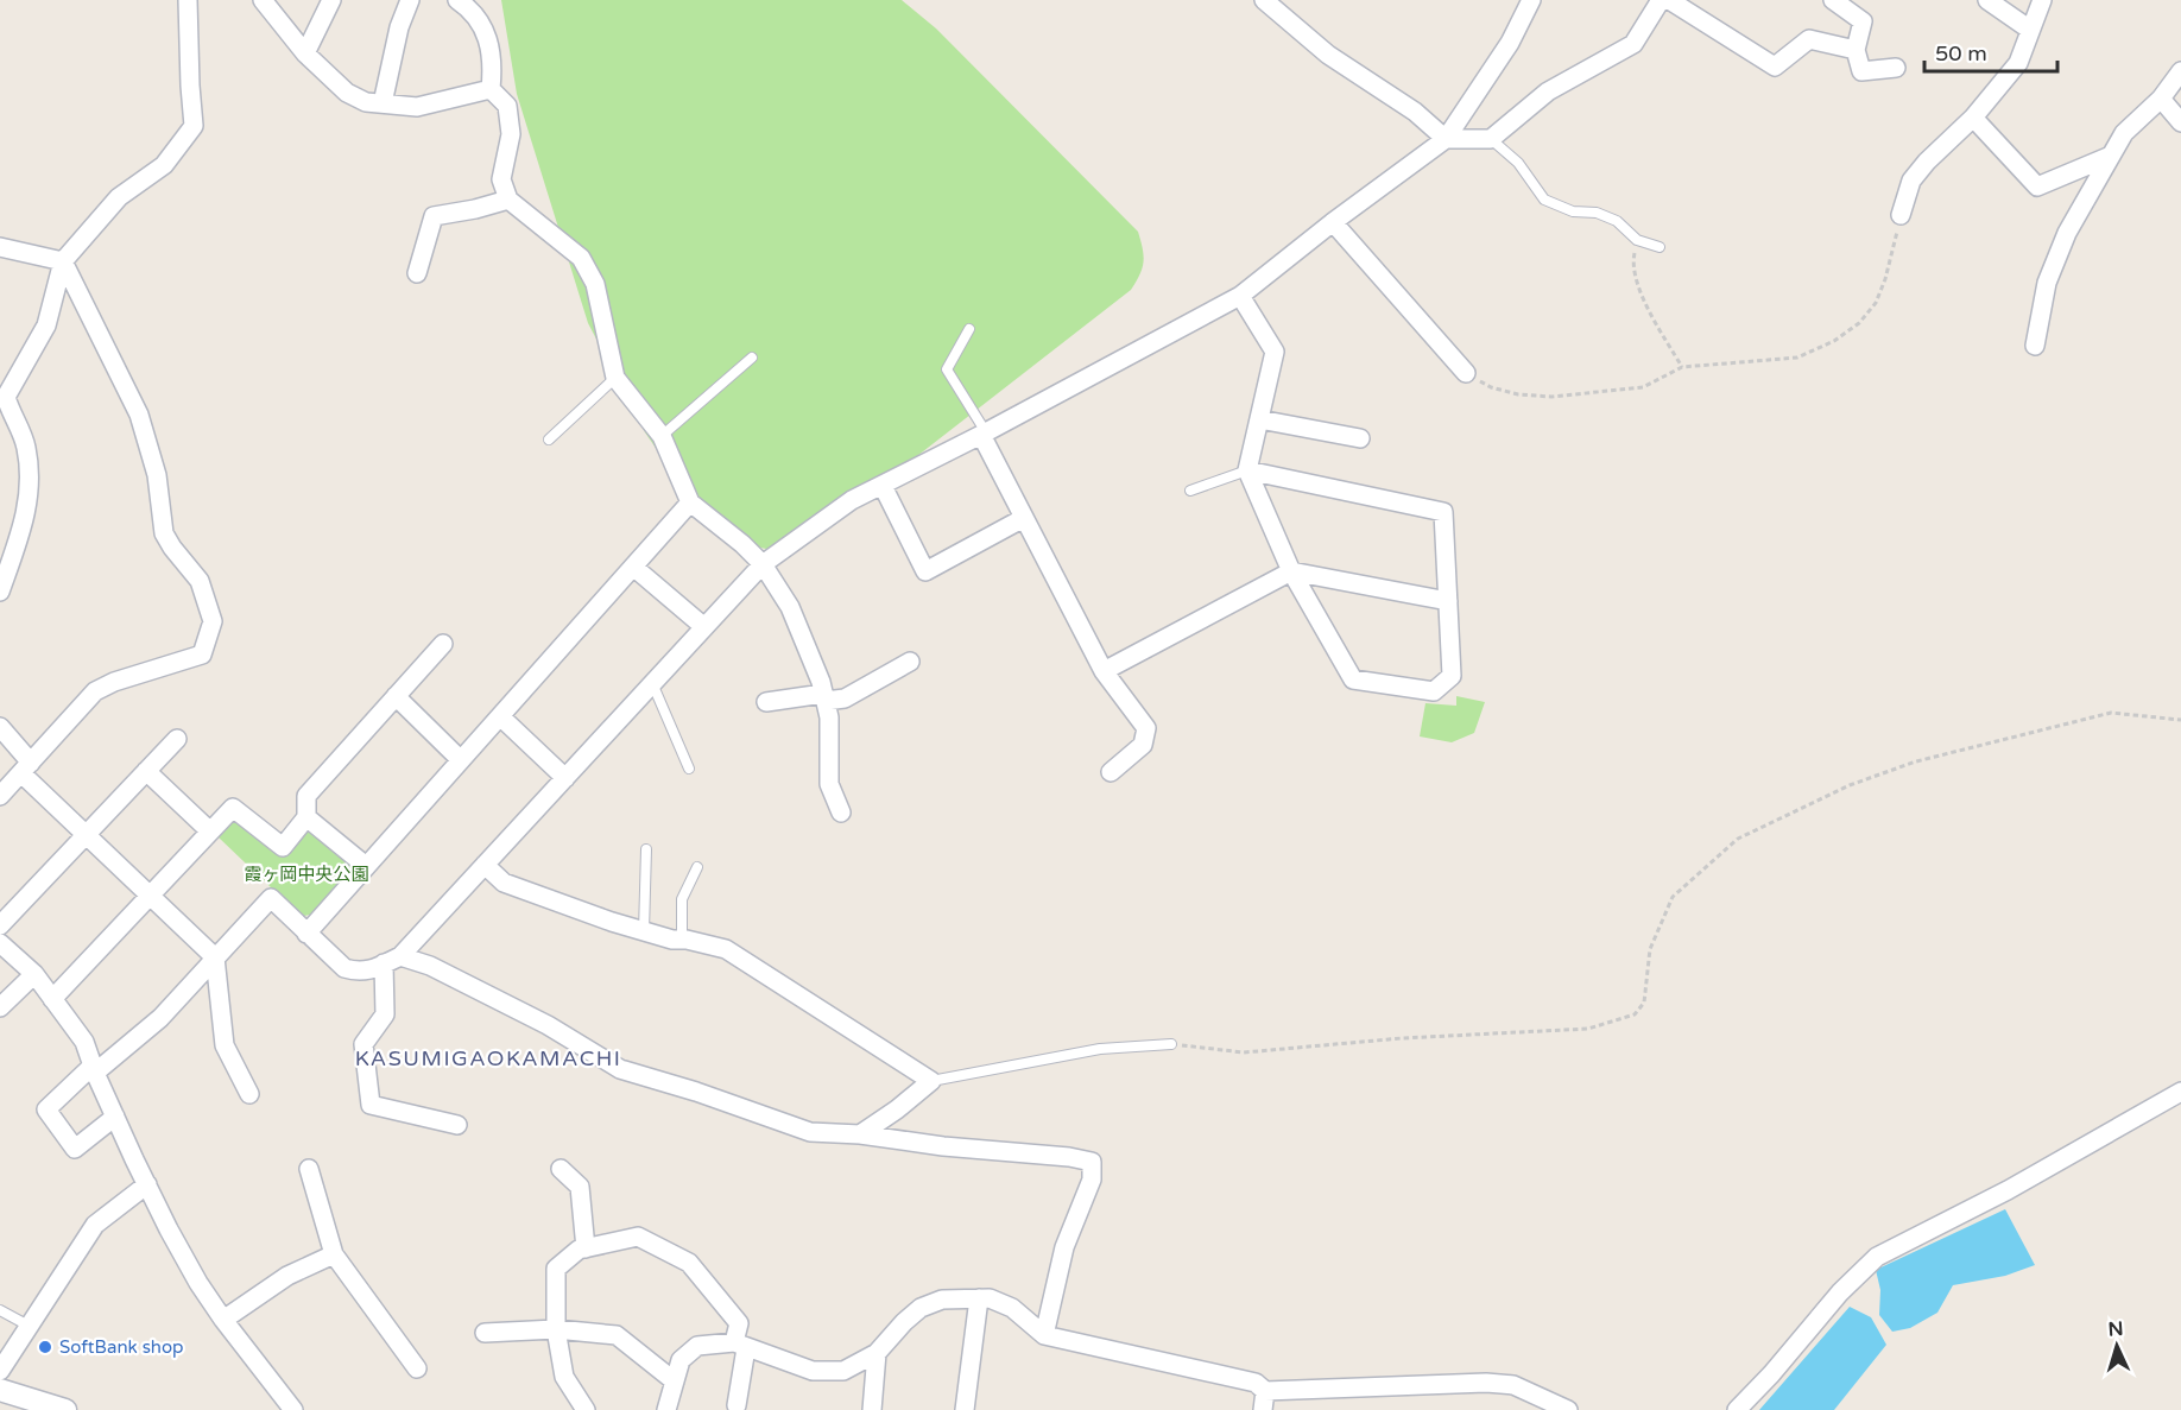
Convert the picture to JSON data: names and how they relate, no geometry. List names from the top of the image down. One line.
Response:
{"districts":["KASUMIGAOKAMACHI"],"parks":["霞ヶ岡中央公園"],"places":["SoftBank shop"],"scale_bar":"50 m","north":"top"}
